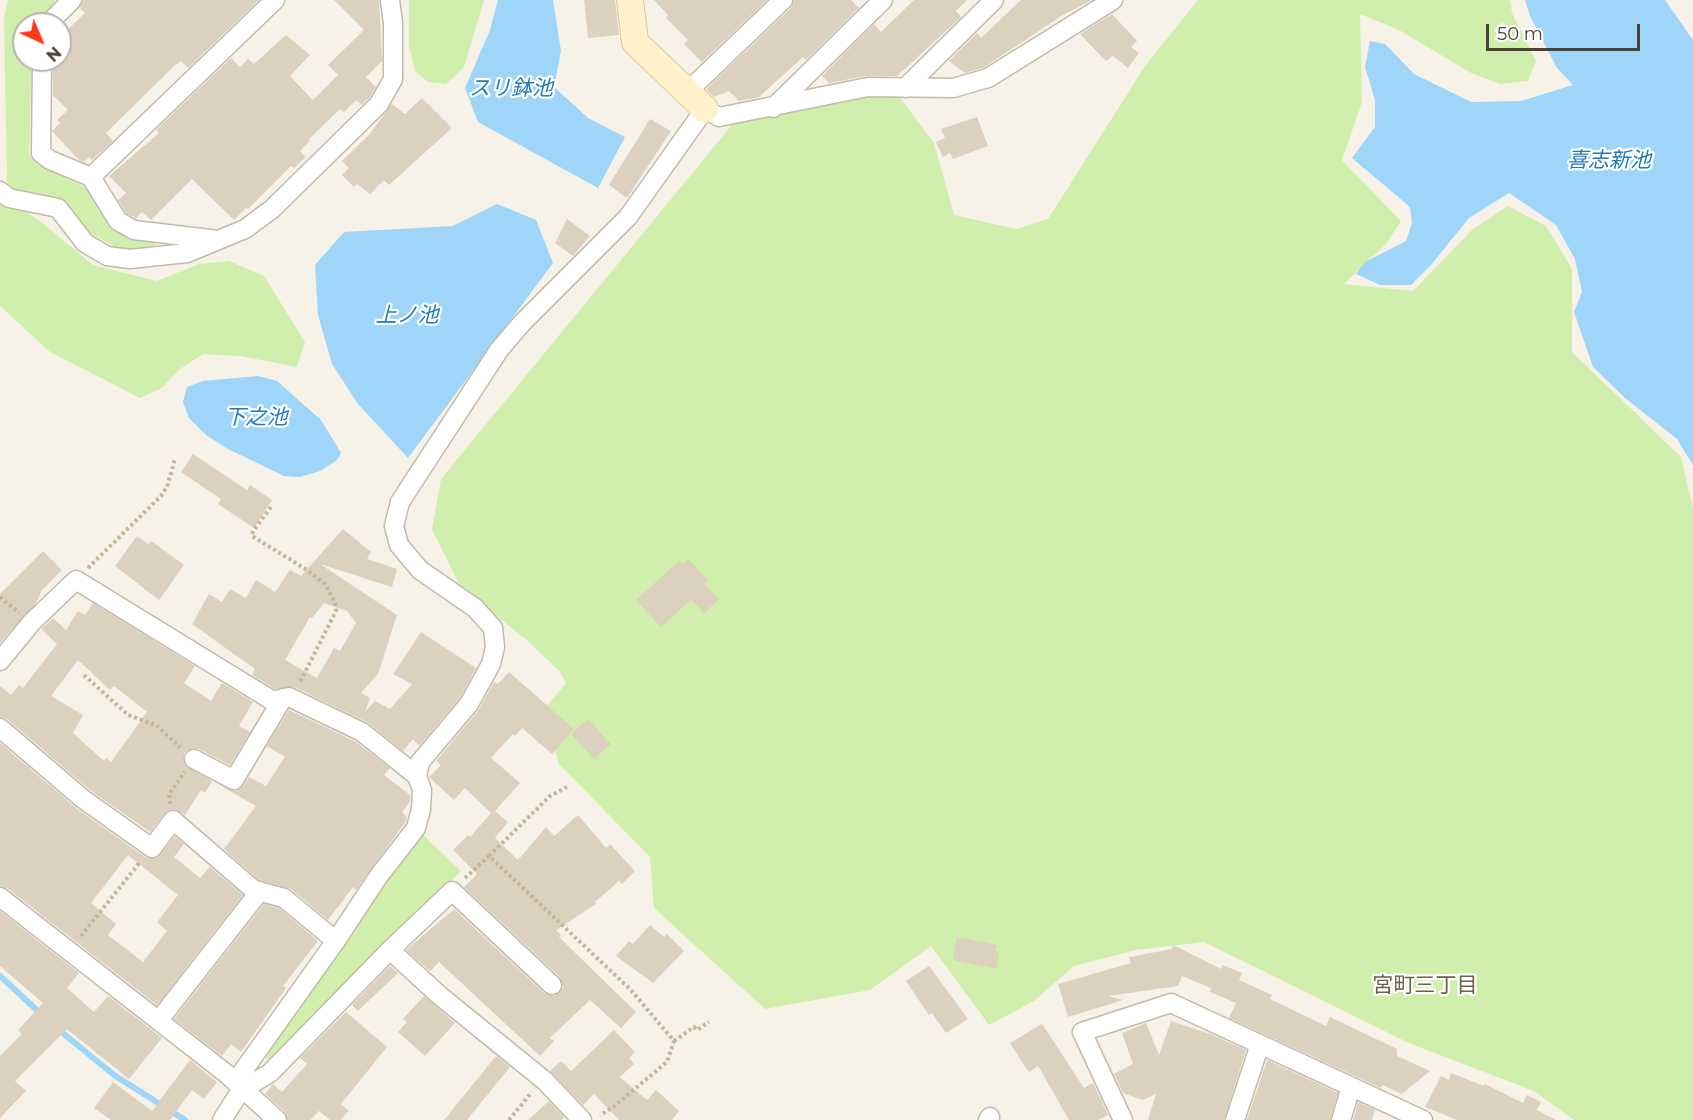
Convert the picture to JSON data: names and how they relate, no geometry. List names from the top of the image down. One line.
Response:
{"districts":["宮町三丁目"],"water":["スリ鉢池","喜志新池","上ノ池","下之池"],"scale_bar":"50 m","north":"bottom right"}
